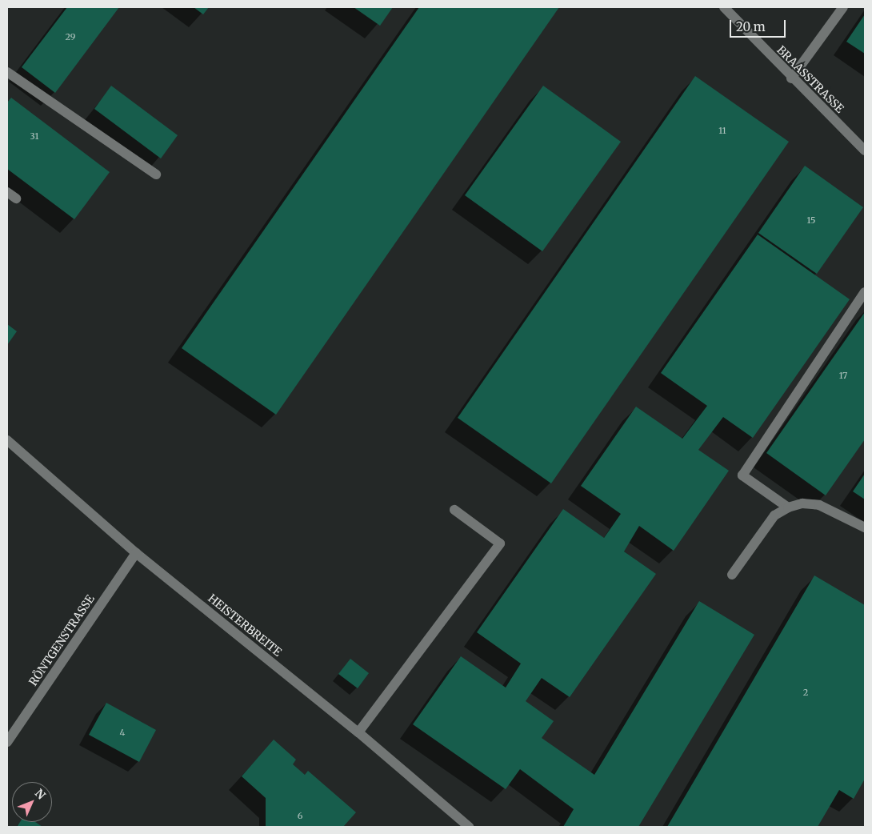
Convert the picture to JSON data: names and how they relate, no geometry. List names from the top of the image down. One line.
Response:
{"streets":{"street":["BRAASSTRASSE","HEISTERBREITE","RÖNTGENSTRASSE"]},"crossings":[["HEISTERBREITE","RÖNTGENSTRASSE"]],"house_numbers":["29","11","31","15","17","2","4","6"],"scale_bar":"20 m","north":"top right"}
